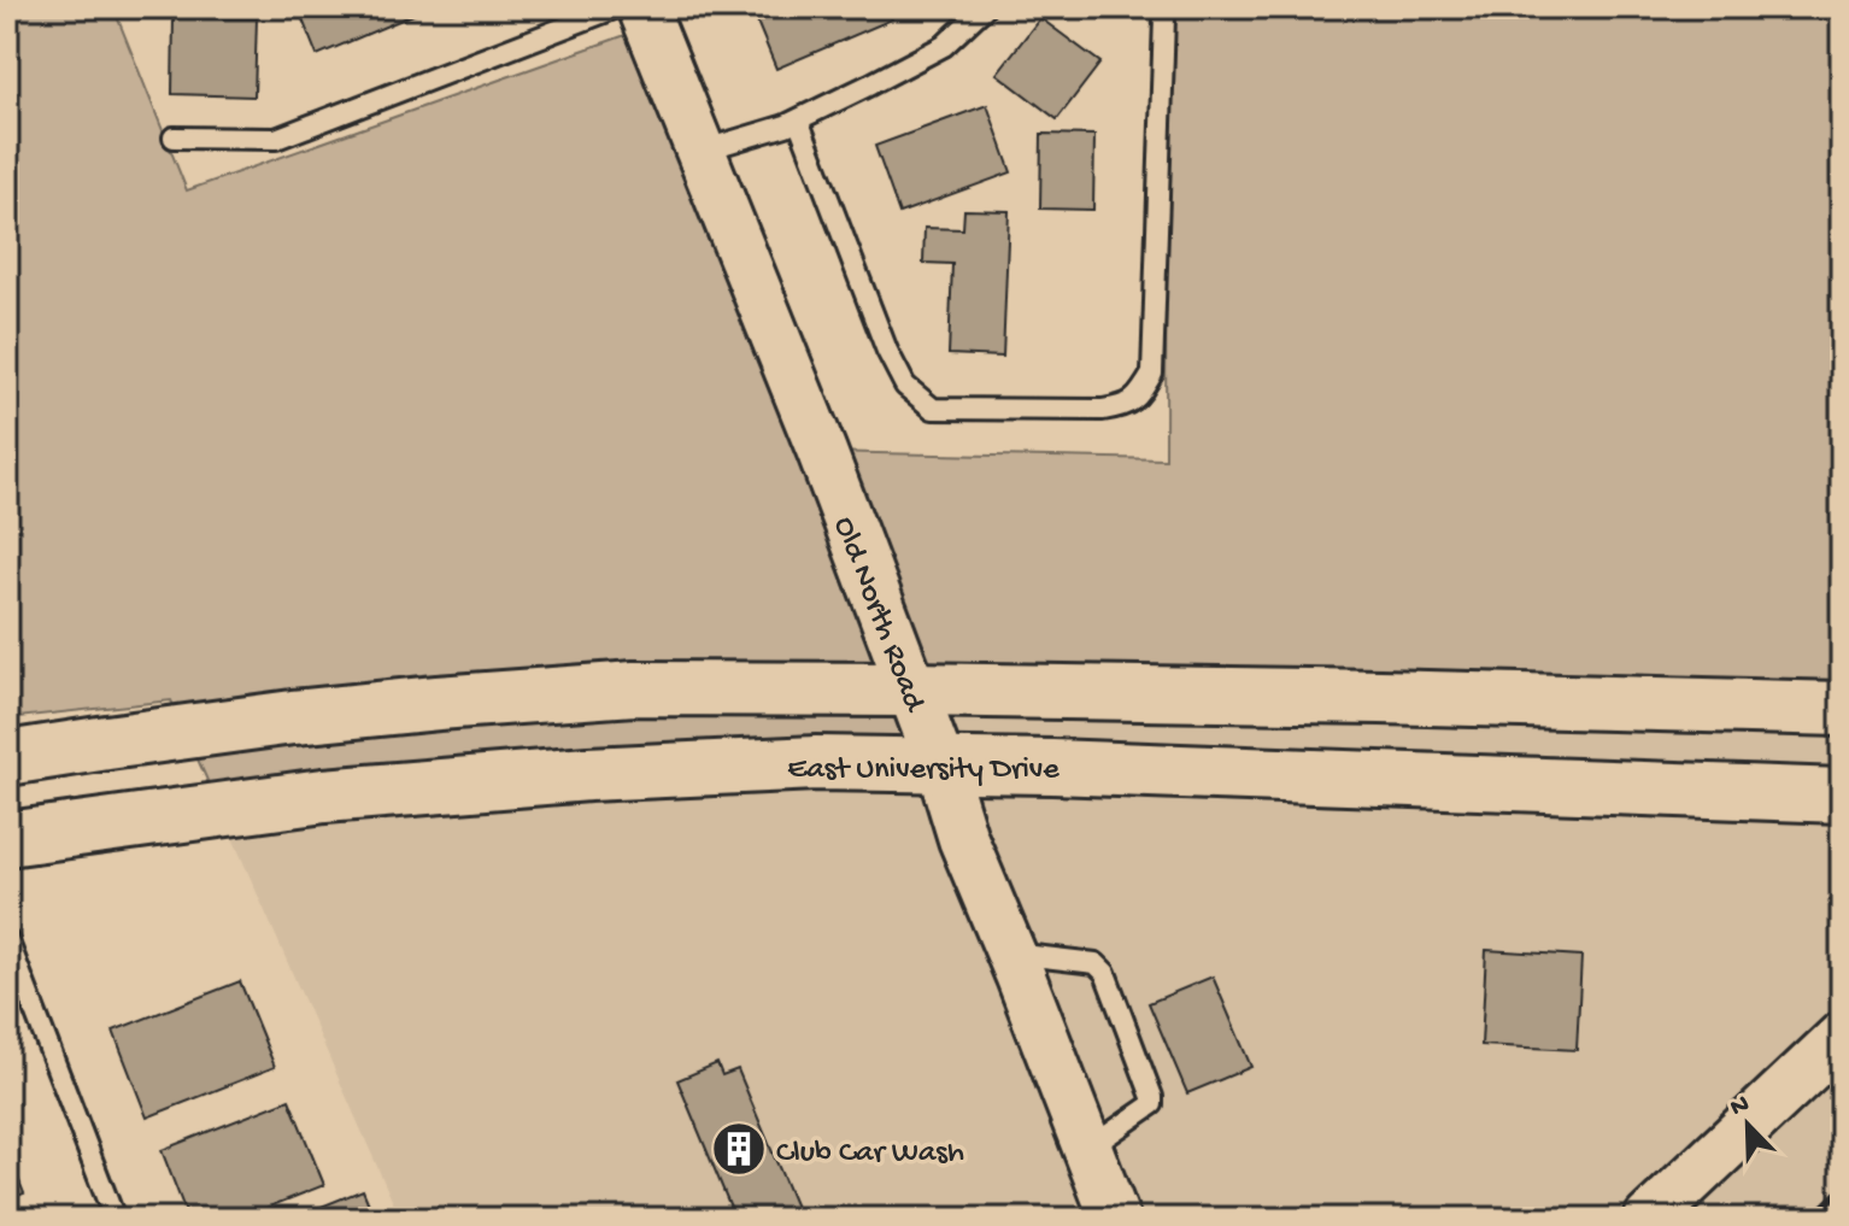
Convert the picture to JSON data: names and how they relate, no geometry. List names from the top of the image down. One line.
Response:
{"streets":{"main road":["East University Drive"],"street":["Old North Road"]},"crossings":[["Old North Road","East University Drive"]],"places":{"building":["Club Car Wash"]},"north":"top left"}
